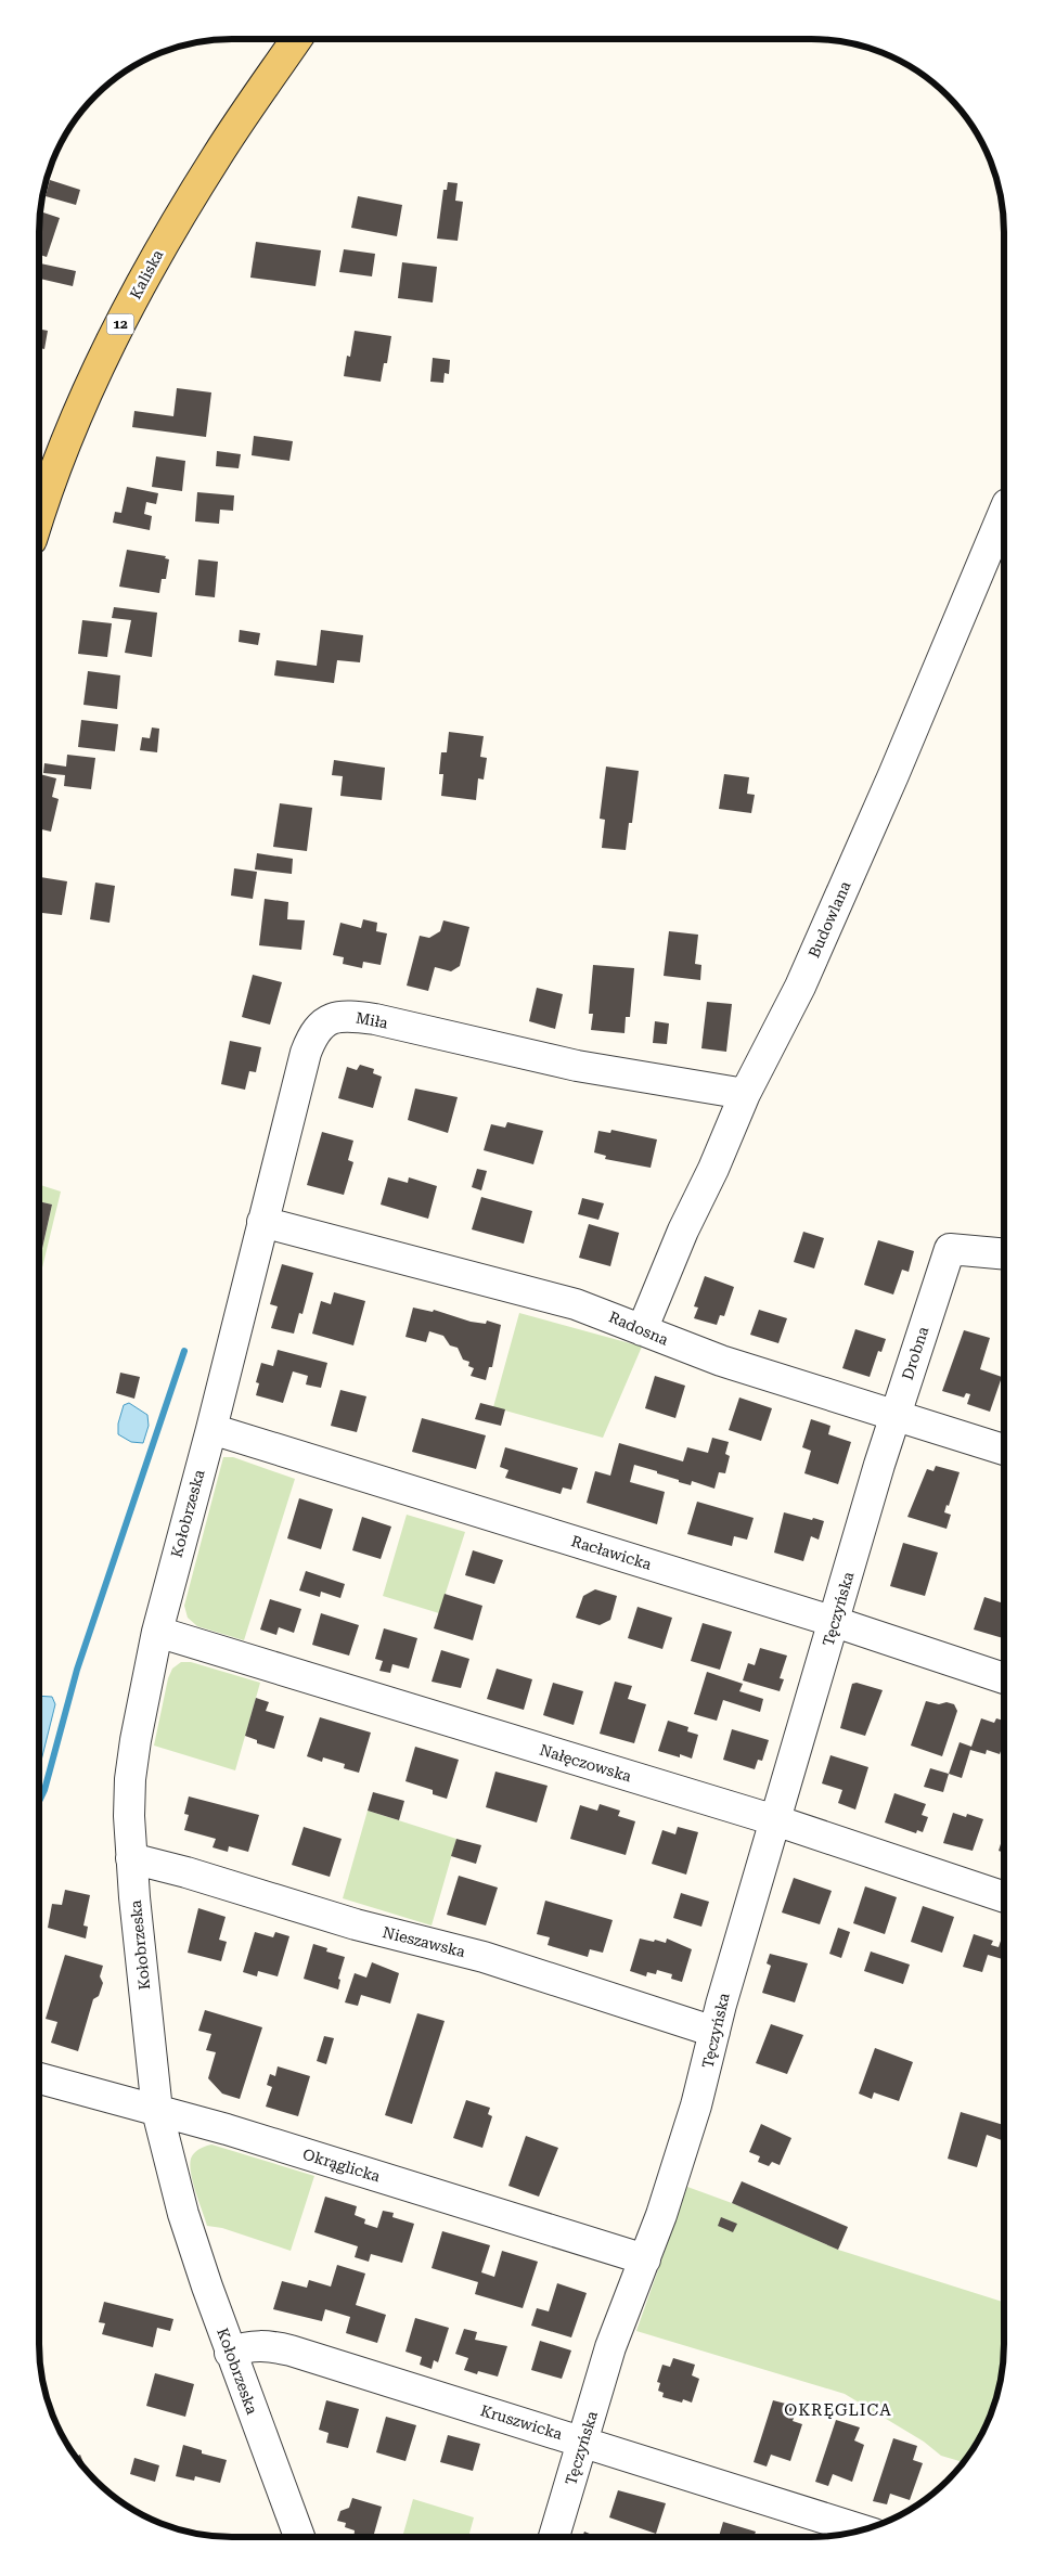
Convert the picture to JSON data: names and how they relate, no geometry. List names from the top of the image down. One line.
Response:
{"streets":{"main road":["Kaliska","12"],"street":["Budowlana","Miła","Radosna","Drobna","Kołobrzeska","Racławicka","Tęczyńska","Nałęczowska","Nieszawska","Okrąglicka","Kruszwicka"]},"crossings":[["Budowlana","Miła"],["Budowlana","Radosna"],["Miła","Radosna"],["Miła","Kołobrzeska"],["Radosna","Drobna"],["Drobna","Tęczyńska"],["Kołobrzeska","Racławicka"],["Kołobrzeska","Nałęczowska"],["Kołobrzeska","Nieszawska"],["Kołobrzeska","Okrąglicka"],["Kołobrzeska","Kruszwicka"],["Racławicka","Tęczyńska"],["Tęczyńska","Nałęczowska"],["Tęczyńska","Nieszawska"],["Tęczyńska","Okrąglicka"],["Tęczyńska","Kruszwicka"]],"districts":["OKRĘGLICA"]}
